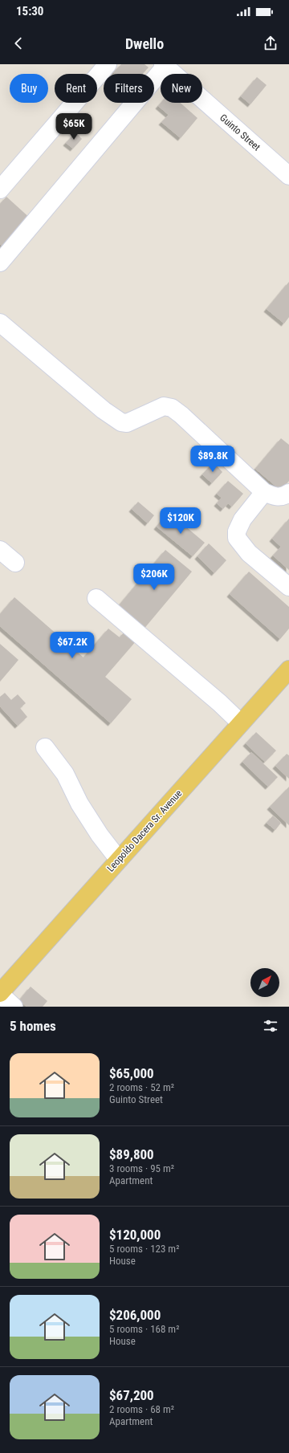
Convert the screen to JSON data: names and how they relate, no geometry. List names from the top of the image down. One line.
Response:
{"streets":{"main road":["Leopoldo Dacera Sr. Avenue"],"street":["Guinto Street"]},"north":"top right","page":{"status":"15:30","header":"Dwello","chip":["Buy","Rent","Filters","New"],"price":["$65K","$89.8K","$120K","$206K","$67.2K"],"heading":"5 homes","list":[{"name":"$65,000","note":"2 rooms · 52 m² · Guinto Street"},{"name":"$89,800","note":"3 rooms · 95 m² · Apartment"},{"name":"$120,000","note":"5 rooms · 123 m² · House"},{"name":"$206,000","note":"5 rooms · 168 m² · House"},{"name":"$67,200","note":"2 rooms · 68 m² · Apartment"}]}}
